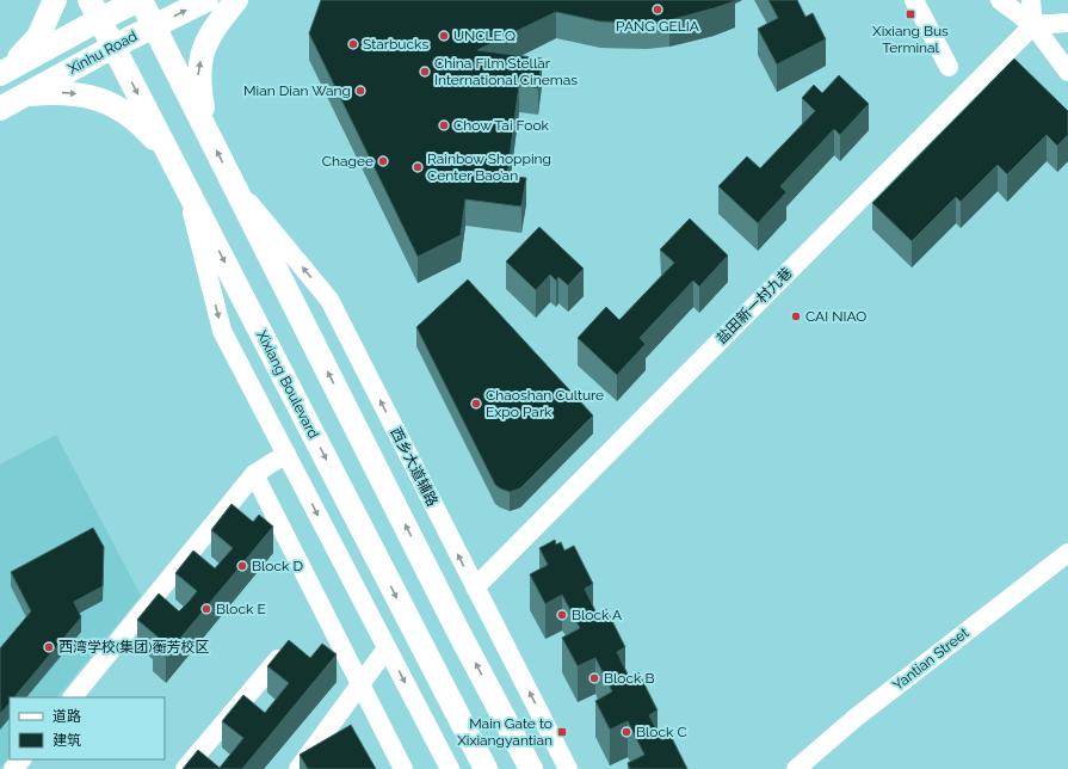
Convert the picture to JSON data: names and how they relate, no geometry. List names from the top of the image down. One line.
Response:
{"streets":{"main road":["Xinhu Road","Xixiang Boulevard"],"street":["盐田新一村九巷","西乡大道辅路","Yantian Street"]},"crossings":[["Xinhu Road","Xixiang Boulevard"],["盐田新一村九巷","西乡大道辅路"]],"places":{"other":["PANG GELIA","UNCLE.Q","Starbucks","China Film Stellar International Cinemas","Mian Dian Wang","Chow Tai Fook","Chagee","Rainbow Shopping Center Bao’an","CAI NIAO","Chaoshan Culture Expo Park","Block D","Block E","Block A","西湾学校(集团)蘅芳校区","Block B","Block C"],"transit":["Xixiang Bus Terminal","Main Gate to Xixiangyantian"]},"legend":["道路","建筑"]}
